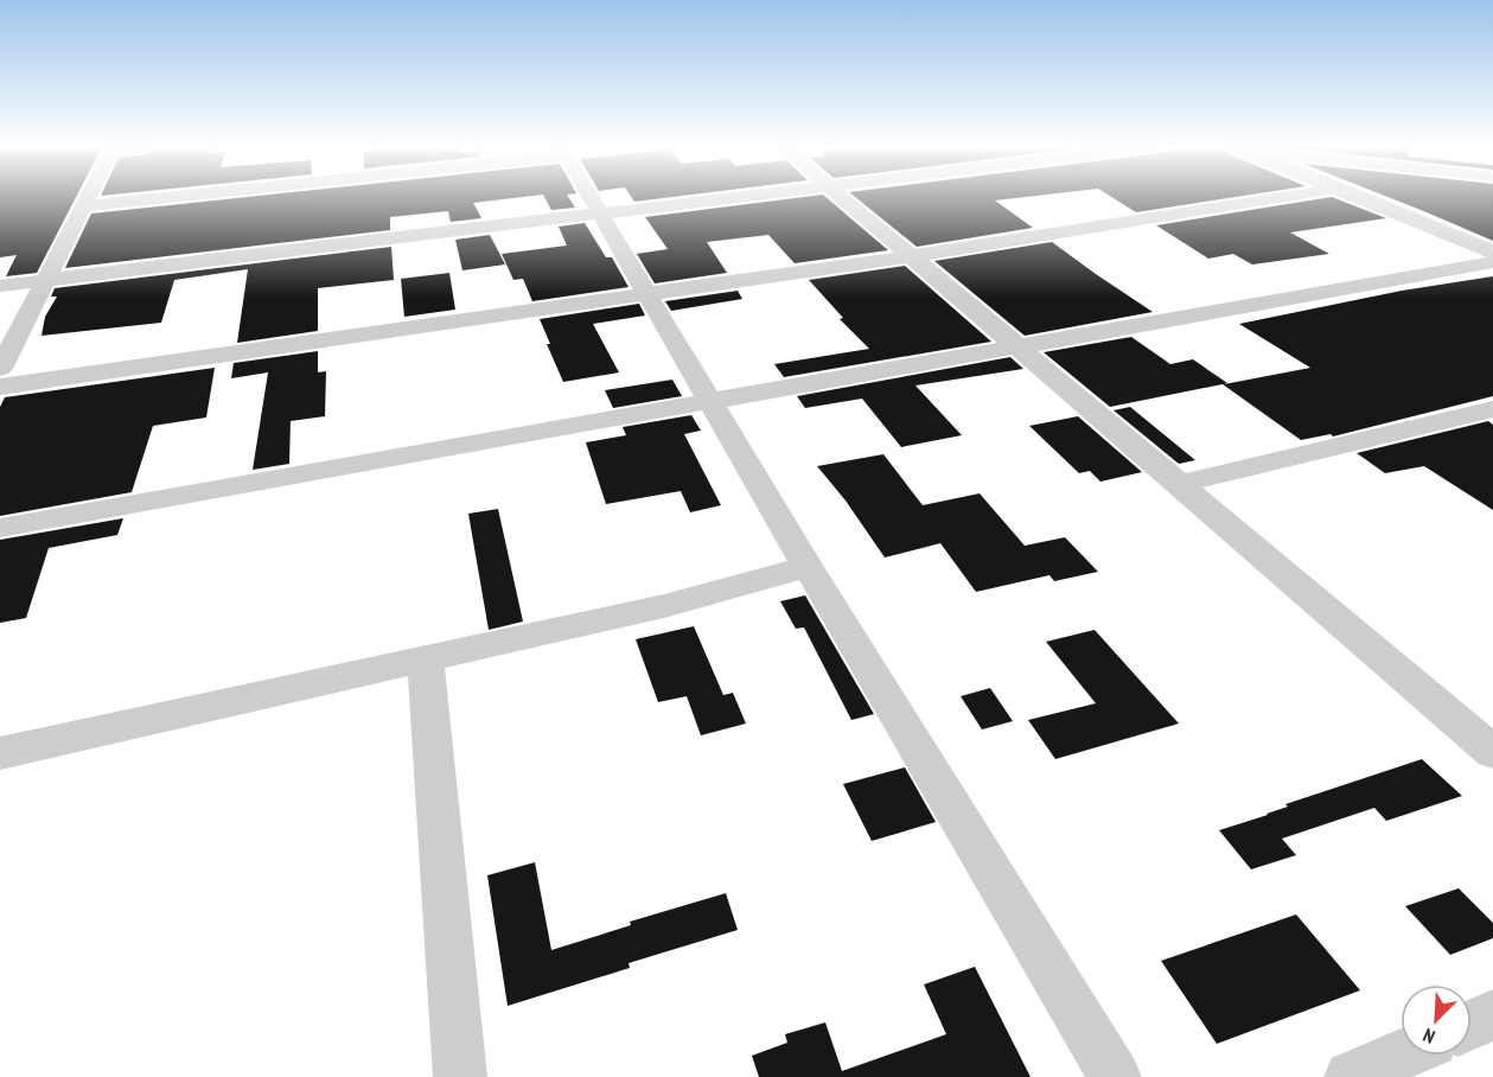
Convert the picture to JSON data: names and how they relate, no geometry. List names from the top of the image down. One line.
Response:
{"north":"bottom left"}
